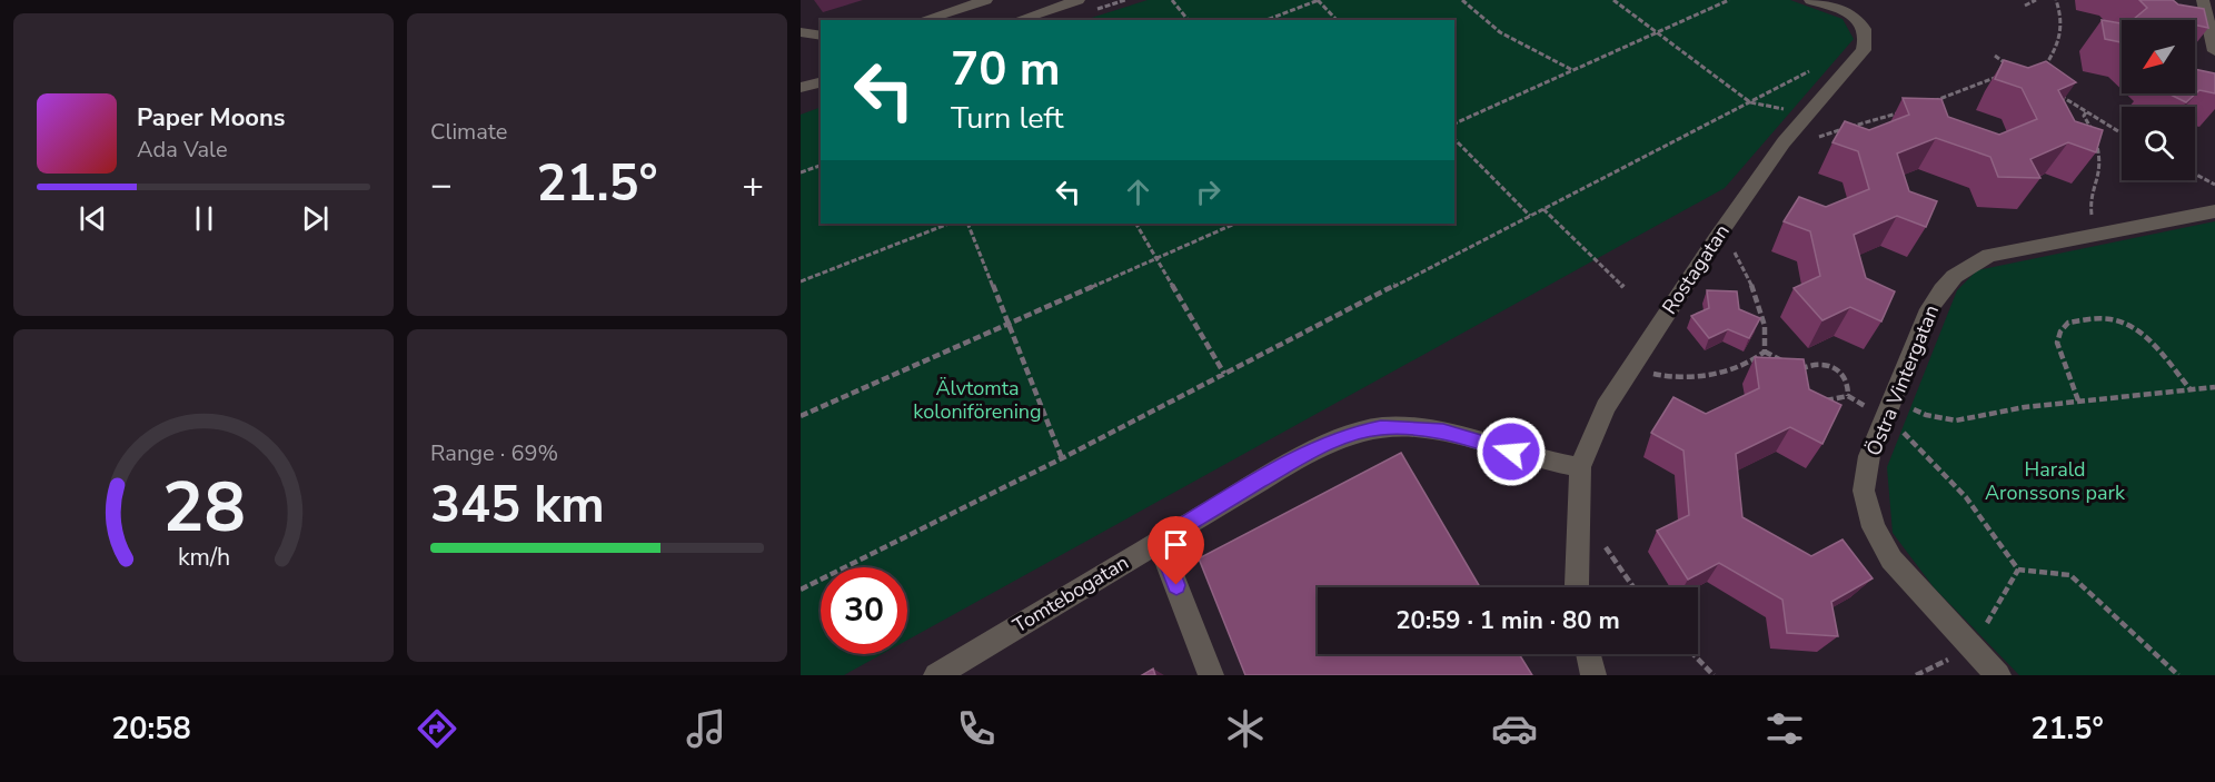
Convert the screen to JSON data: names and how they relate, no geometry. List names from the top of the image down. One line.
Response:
{"streets":{"street":["Rostagatan","Östra Vintergatan","Tomtebogatan"]},"crossings":[["Rostagatan","Tomtebogatan"]],"parks":["Älvtomta koloniförening","Harald Aronssons park"],"north":"bottom left","page":{"tile":["Climate",["Range · 69%","345 km"]],"turn":["70 m","Turn left"],"song":["Paper Moons","Ada Vale"],"heat":["−","21.5°","+"],"limit":"30","trip":"20:59 · 1 min · 80 m","tabs":["20:58","21.5°"],"gauge":["28","km/h"]}}
